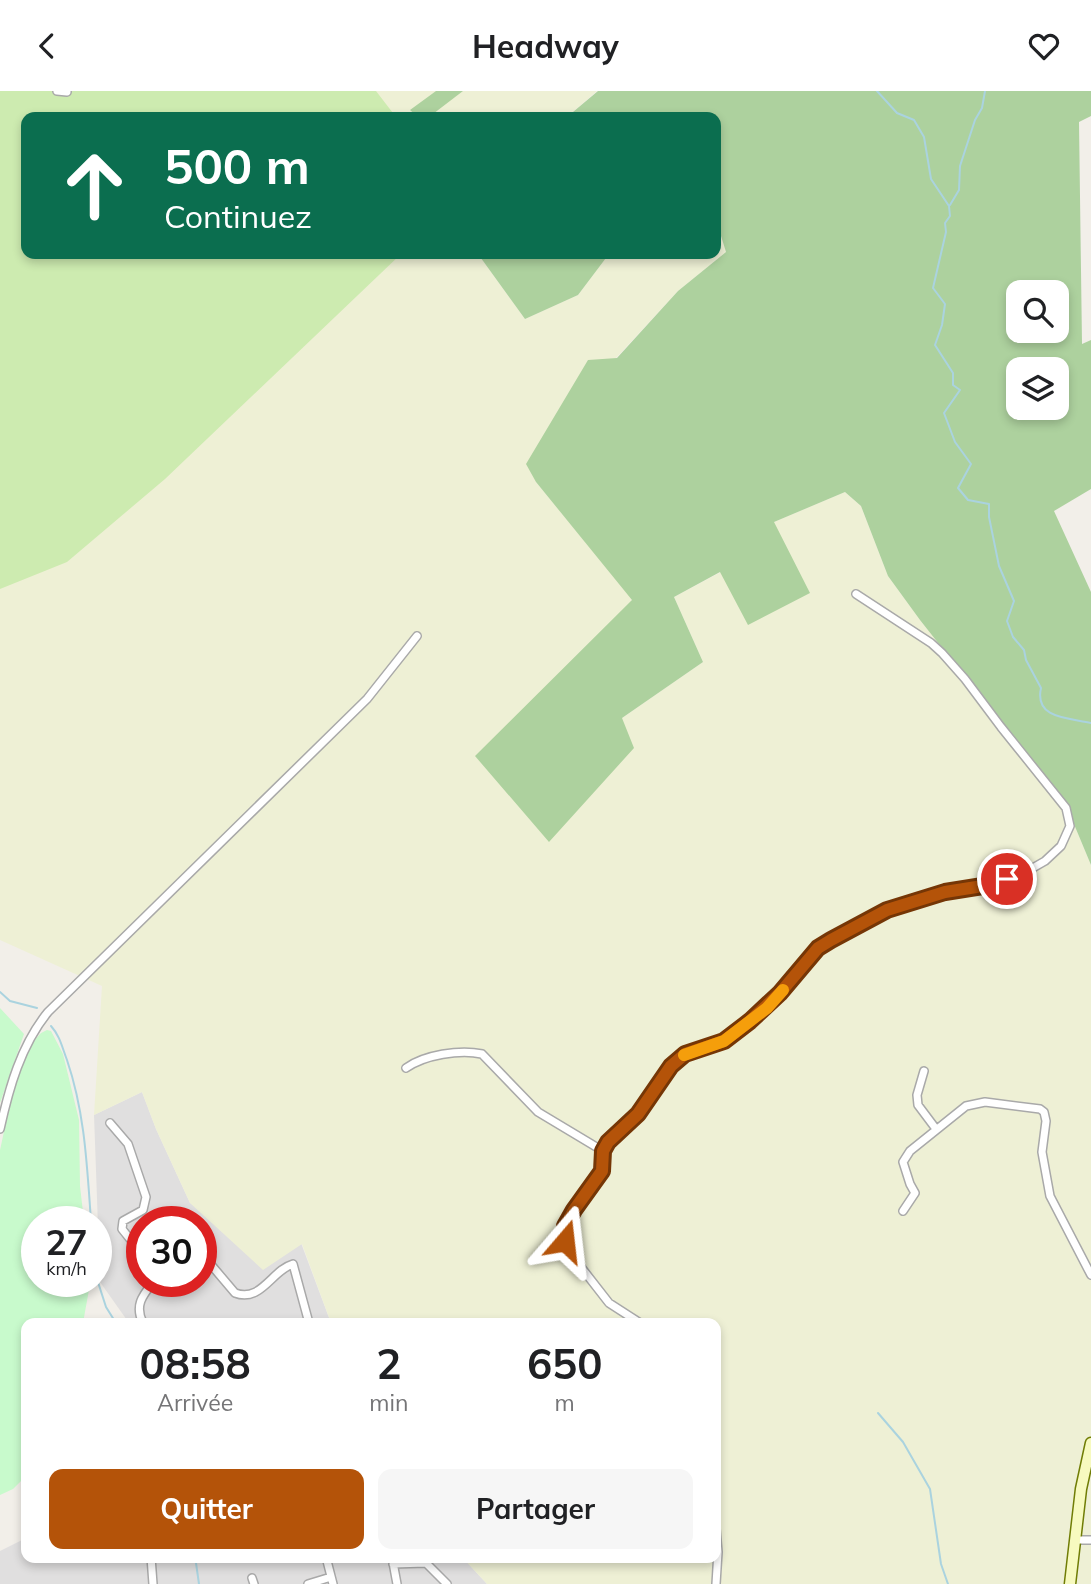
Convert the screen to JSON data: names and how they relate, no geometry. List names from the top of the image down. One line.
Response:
{"page":{"header":"Headway","turn":["500 m","Continuez"],"speed":"27 km/h","limit":"30","eta":["08:58","Arrivée","2","min","650","m"],"buttons":["Quitter","Partager"]}}
